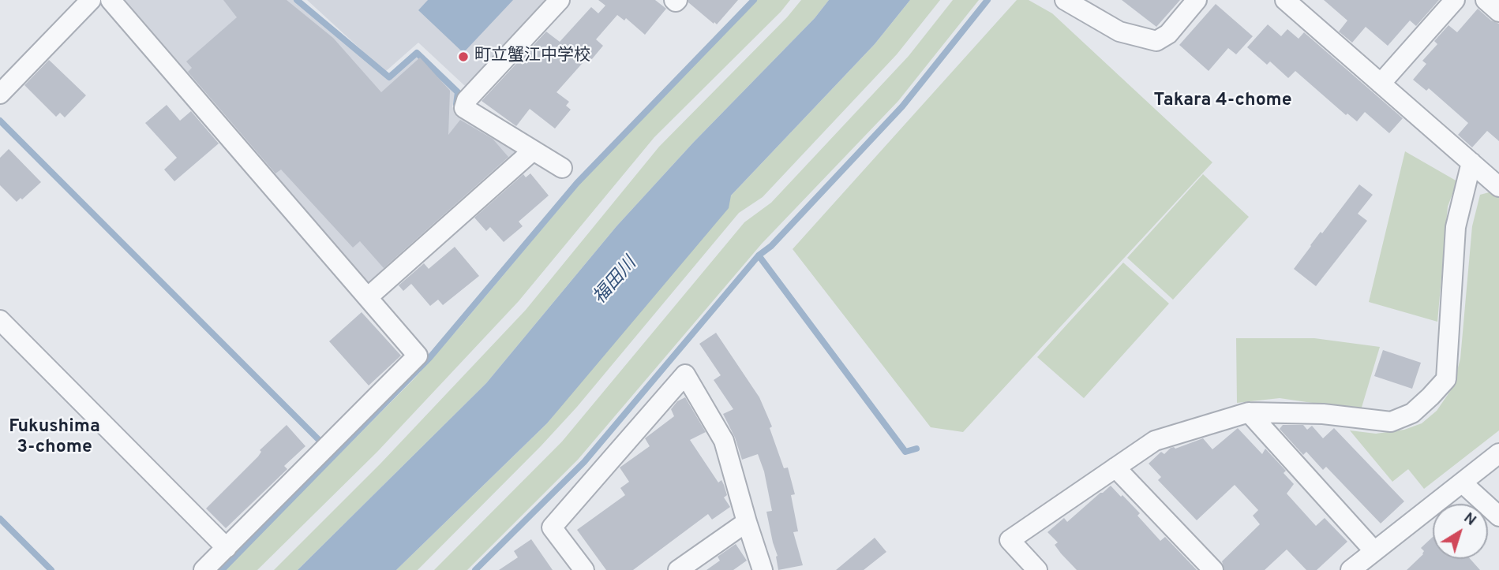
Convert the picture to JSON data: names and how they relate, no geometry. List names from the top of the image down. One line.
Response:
{"districts":["Takara 4-chome","Fukushima 3-chome"],"water":["福田川"],"places":["町立蟹江中学校"],"north":"top right"}
